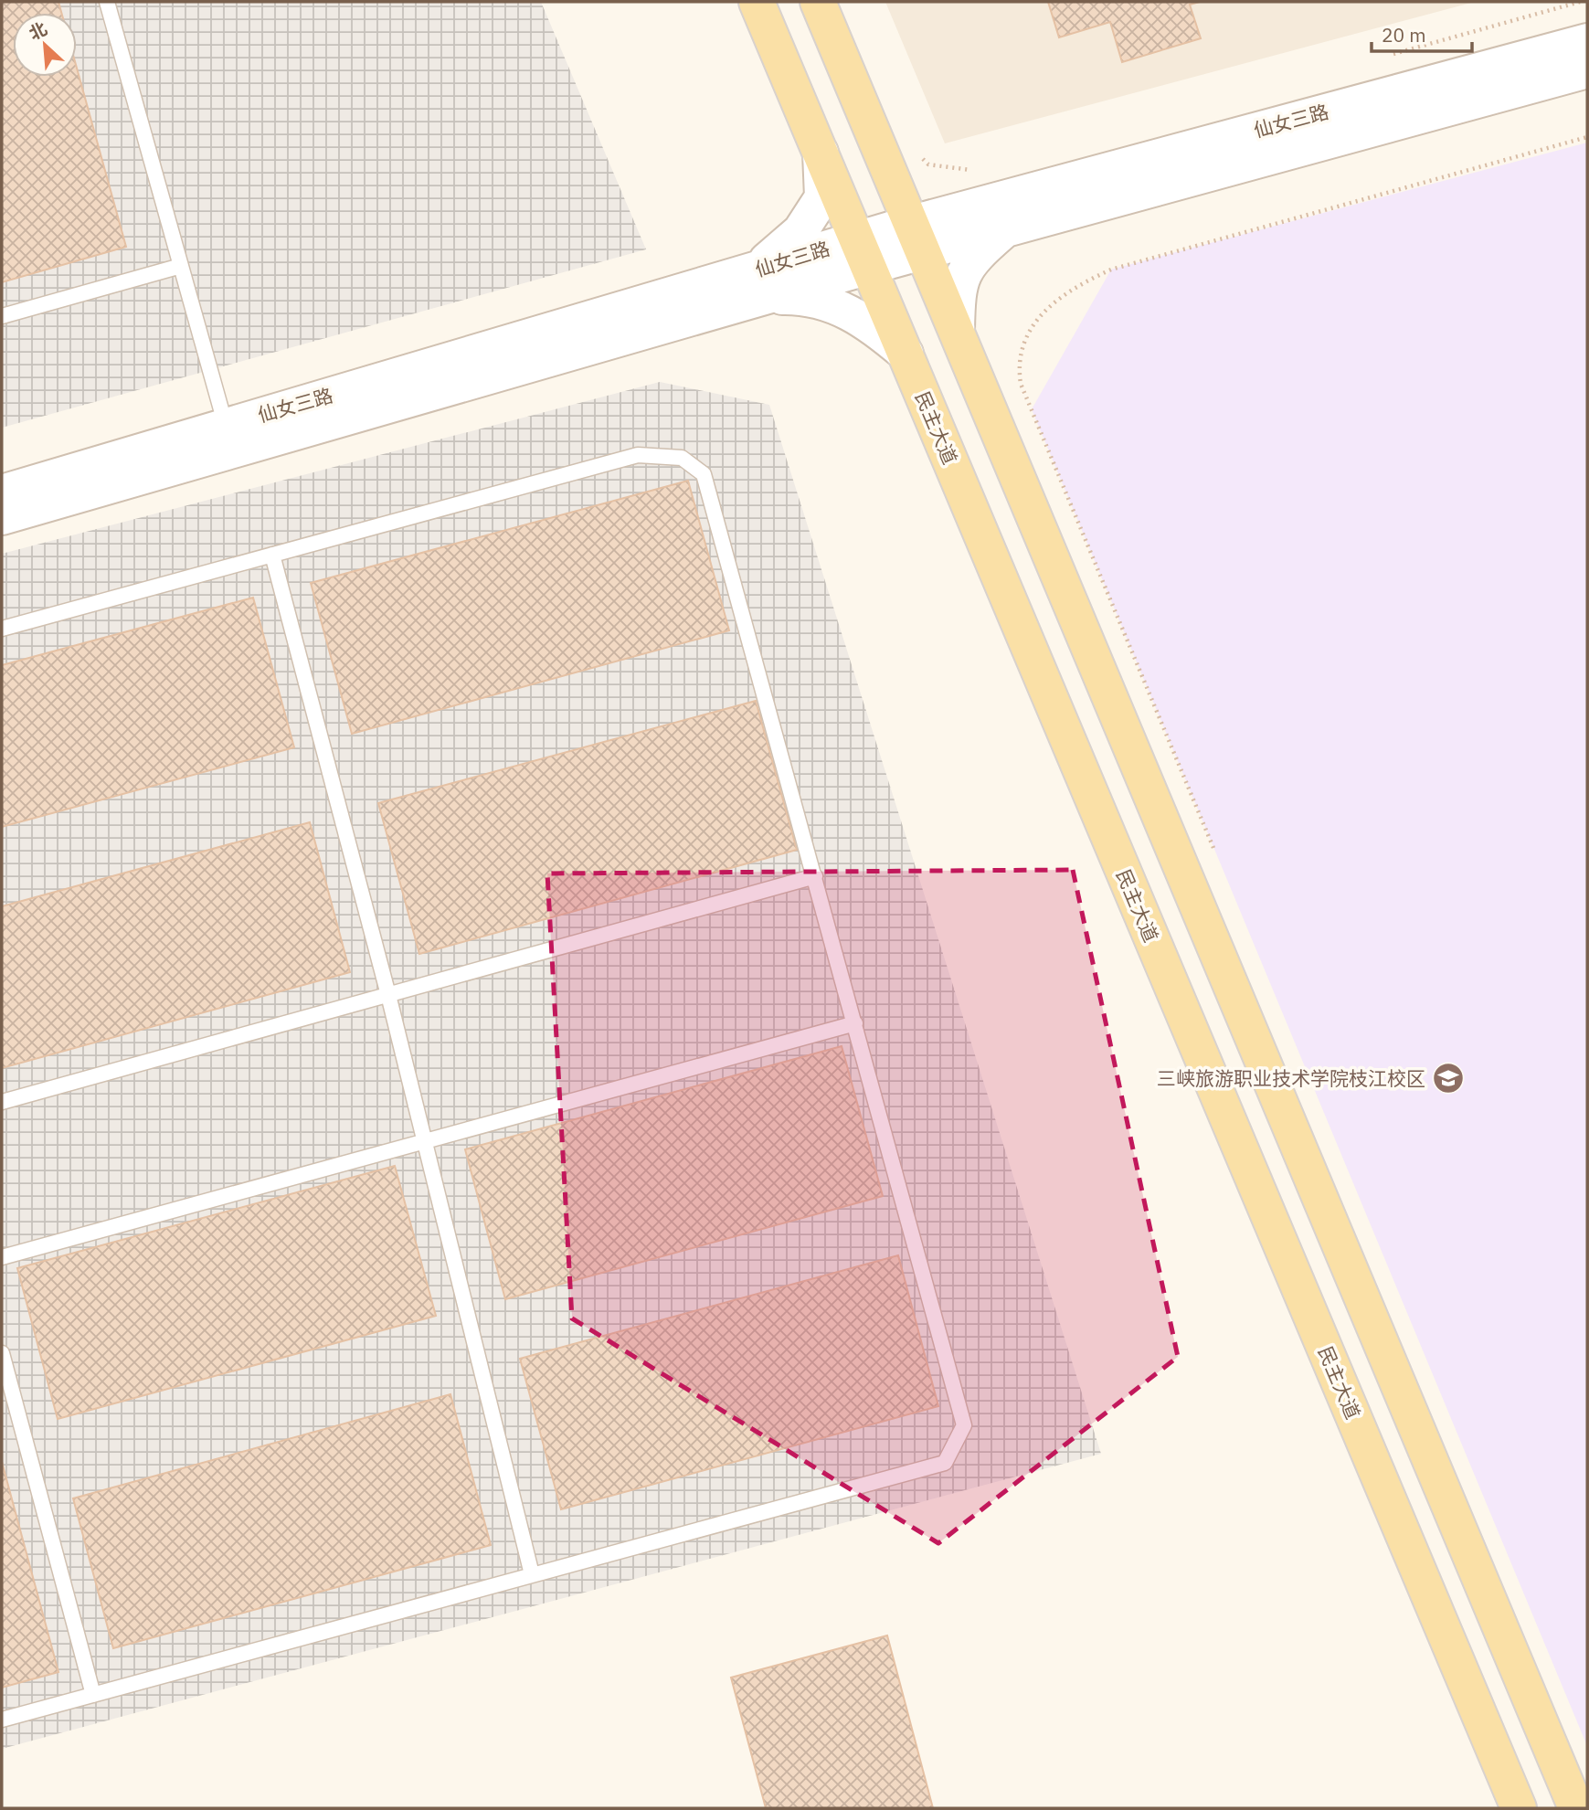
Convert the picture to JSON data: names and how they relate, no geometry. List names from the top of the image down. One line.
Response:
{"streets":{"main road":["民主大道"],"street":["仙女三路"]},"crossings":[["仙女三路","民主大道"]],"places":{"school or university":["三峡旅游职业技术学院枝江校区"]},"scale_bar":"20 m","north":"top left"}
